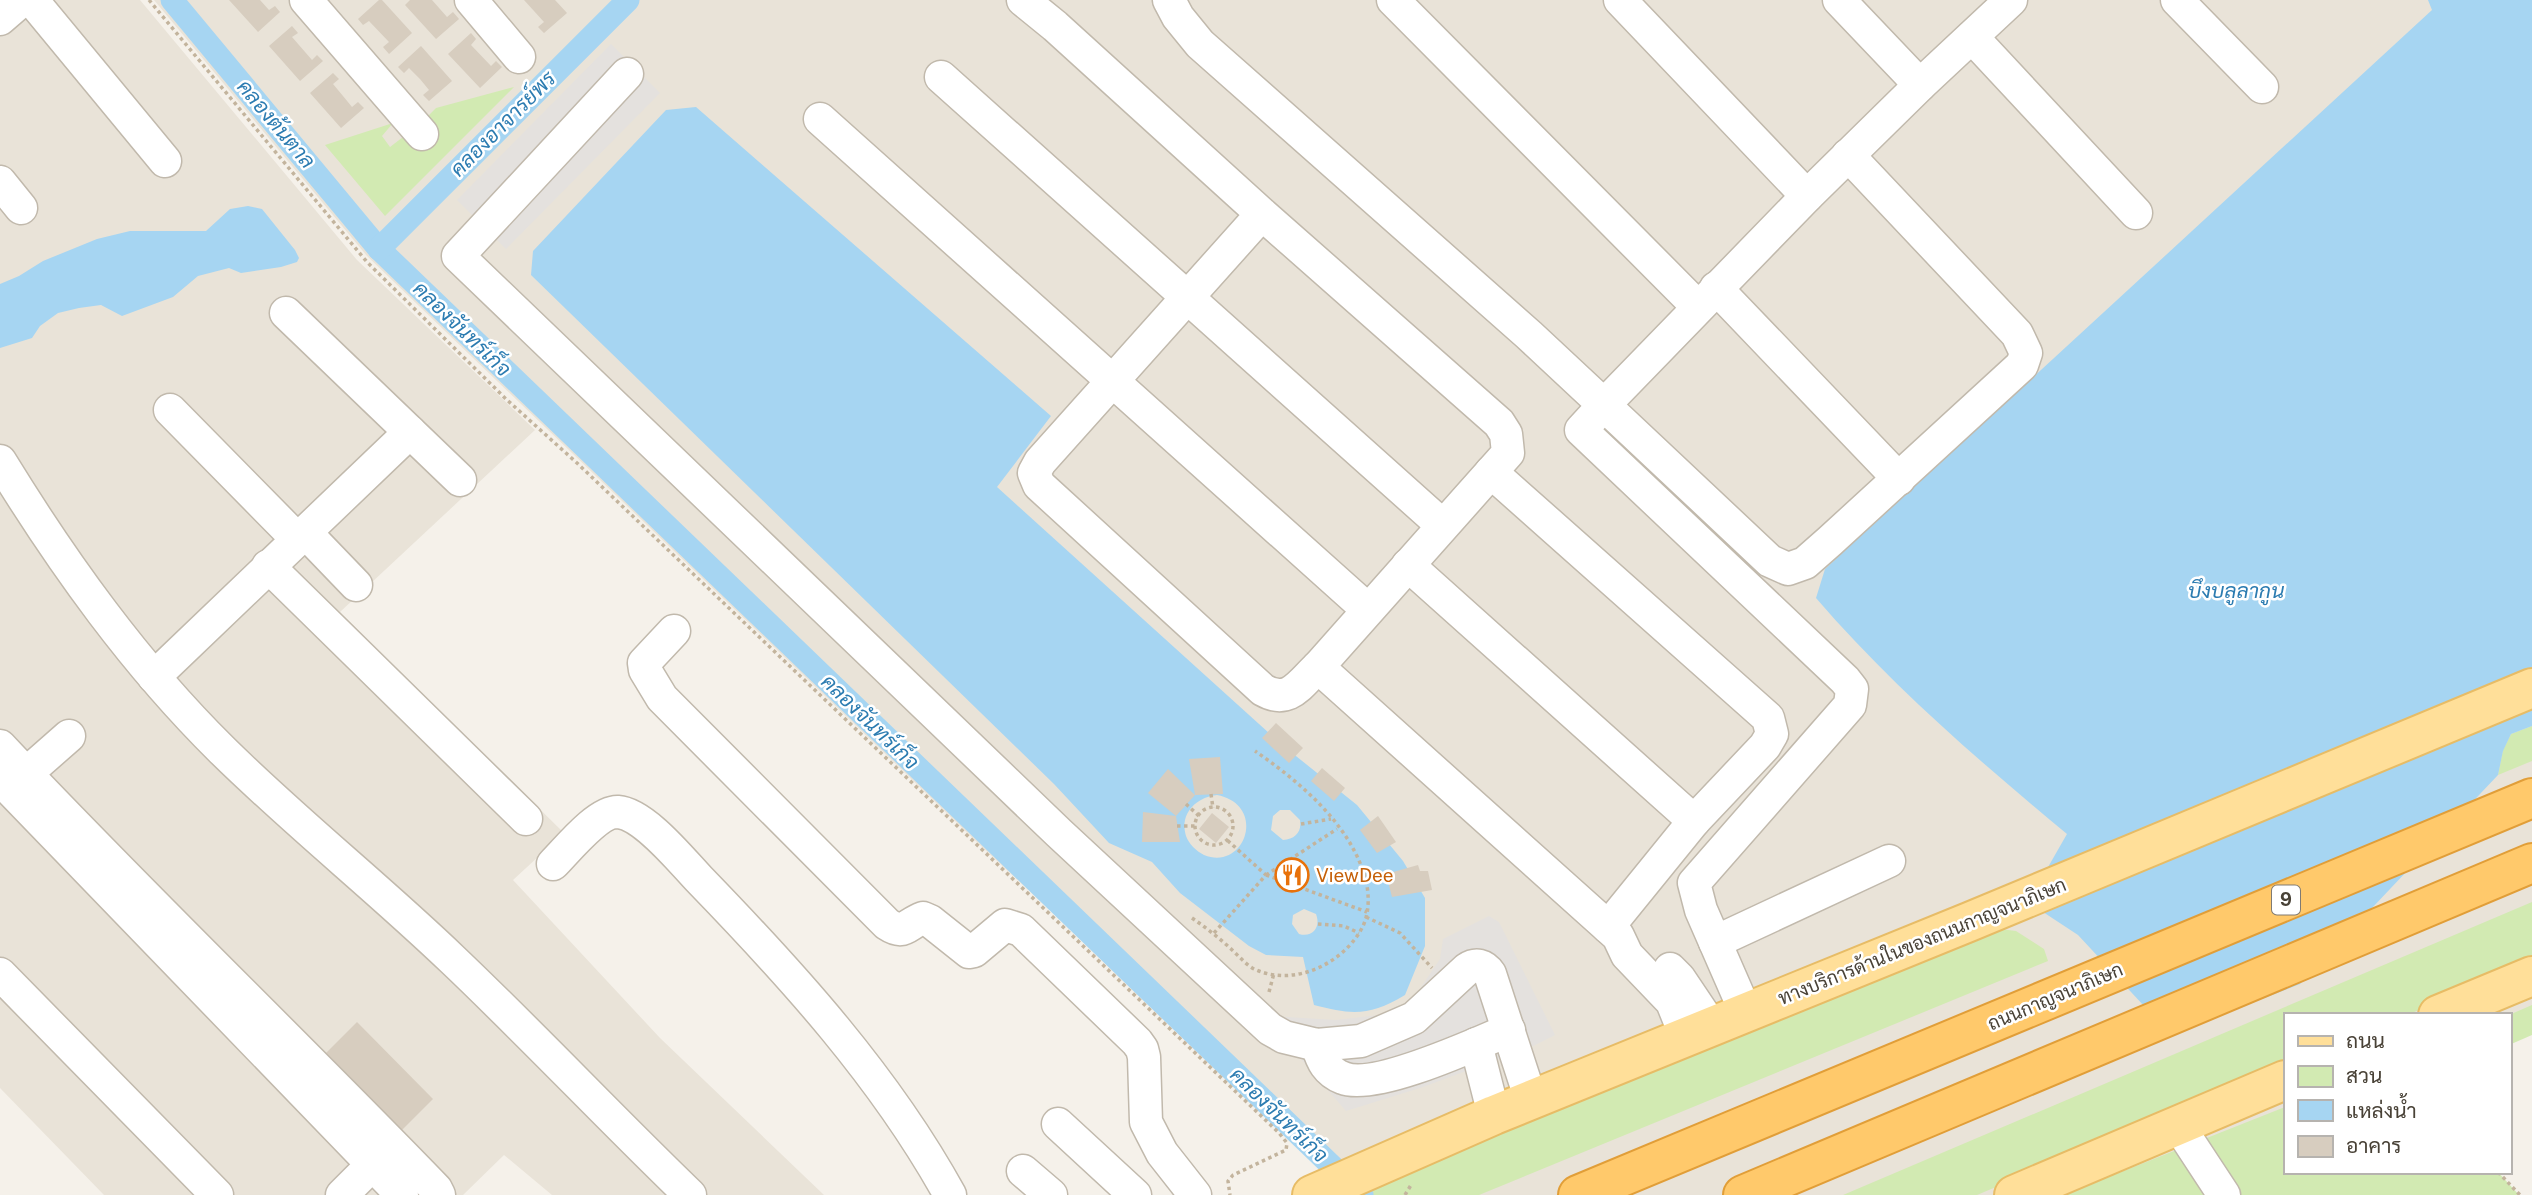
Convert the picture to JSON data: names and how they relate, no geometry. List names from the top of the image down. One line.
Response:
{"streets":{"highway":["9","ถนนกาญจนาภิเษก"],"main road":["ทางบริการด้านในของถนนกาญจนาภิเษก"]},"water":["คลองต้นตาล","คลองอาจารย์พร","คลองจันทร์เก็จ","บึงบลูลากูน"],"places":{"restaurant":["ViewDee"]},"legend":["ถนน","สวน","แหล่งน้ำ","อาคาร"]}
